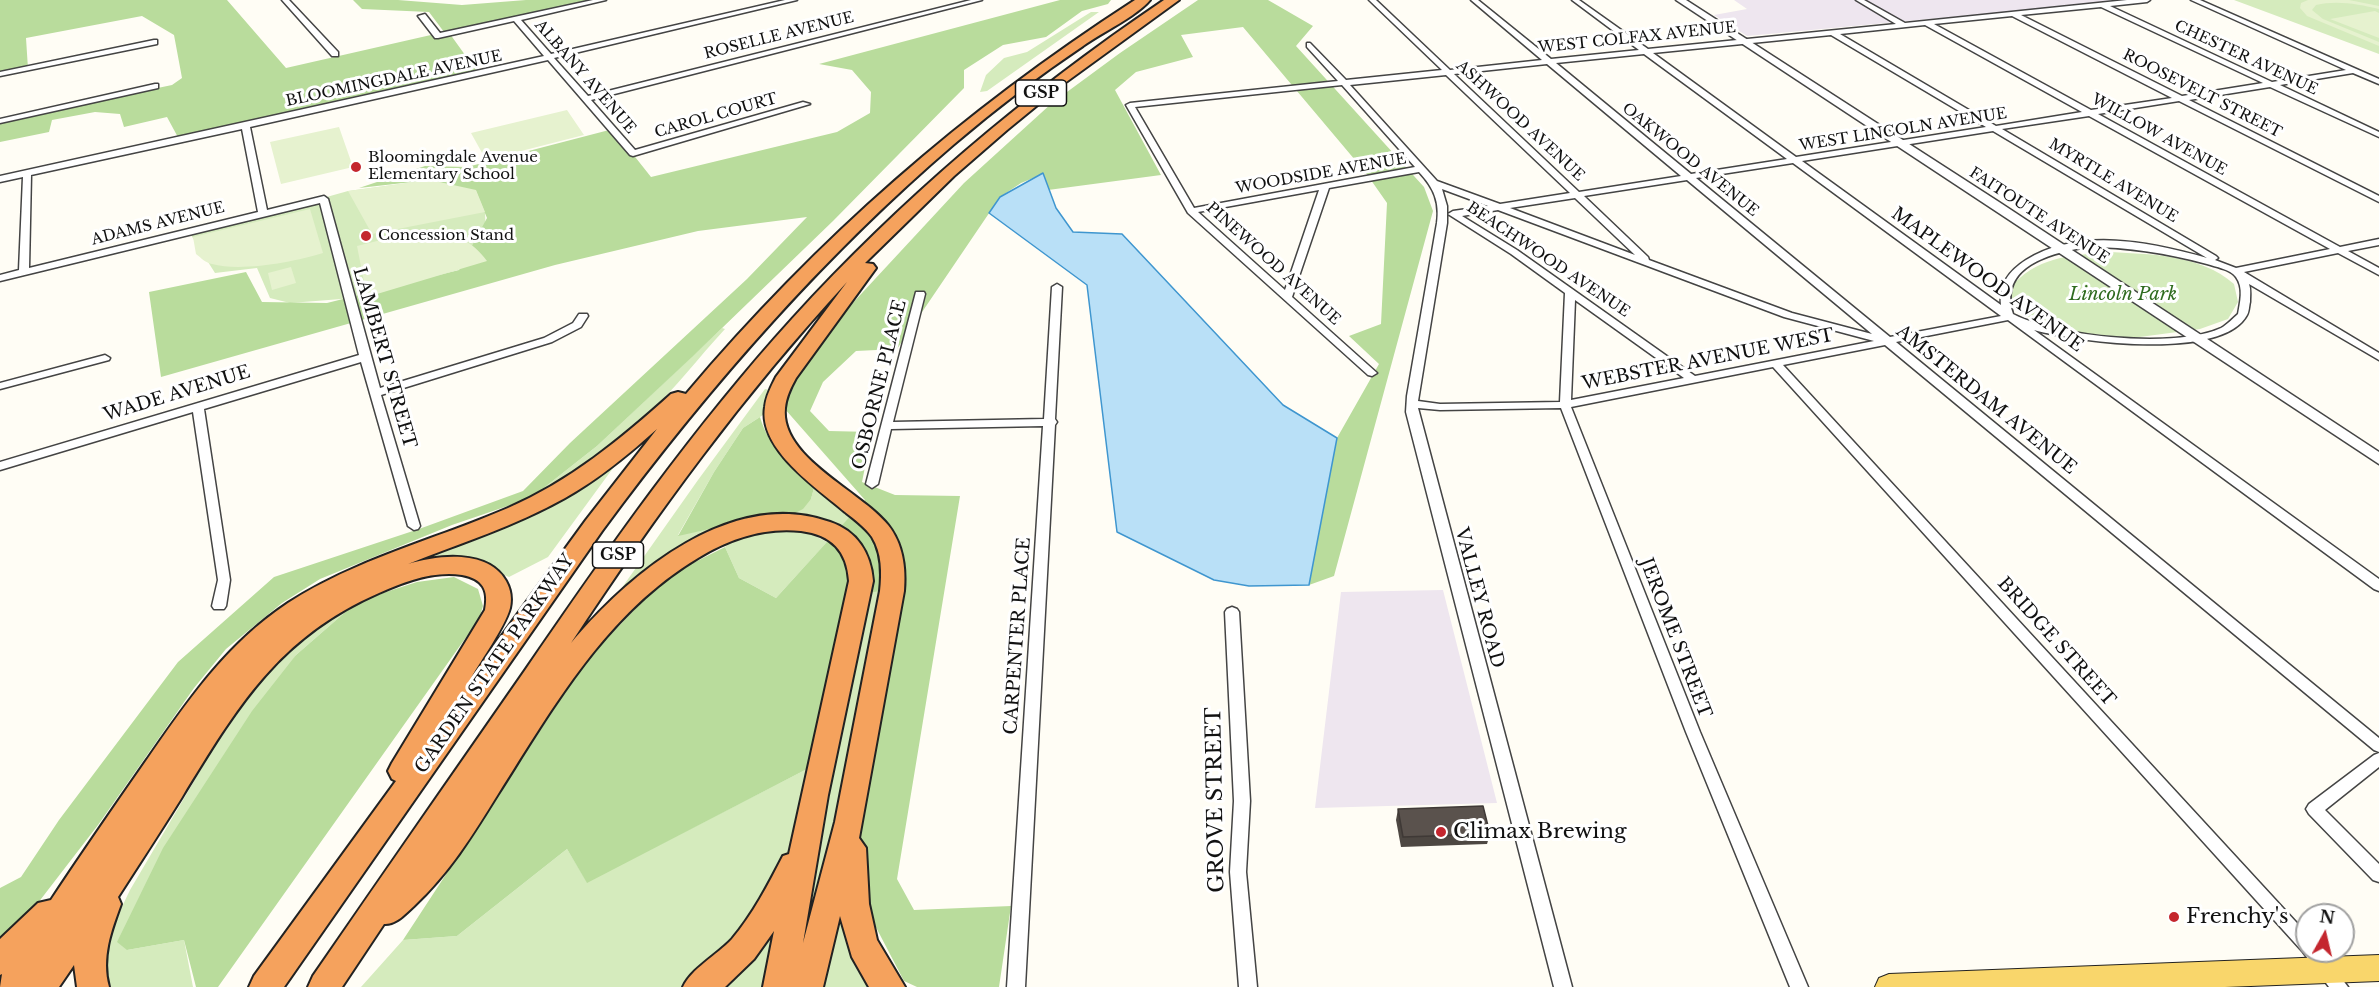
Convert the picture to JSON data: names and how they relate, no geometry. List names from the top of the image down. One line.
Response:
{"streets":{"highway":["GSP","GARDEN STATE PARKWAY"],"street":["ROSELLE AVENUE","WEST COLFAX AVENUE","CHESTER AVENUE","ALBANY AVENUE","BLOOMINGDALE AVENUE","ROOSEVELT STREET","CAROL COURT","ASHWOOD AVENUE","WEST LINCOLN AVENUE","WILLOW AVENUE","OAKWOOD AVENUE","WOODSIDE AVENUE","MYRTLE AVENUE","FAITOUTE AVENUE","ADAMS AVENUE","BEACHWOOD AVENUE","PINEWOOD AVENUE","MAPLEWOOD AVENUE","LAMBERT STREET","WEBSTER AVENUE WEST","OSBORNE PLACE","WADE AVENUE","AMSTERDAM AVENUE","VALLEY ROAD","CARPENTER PLACE","JEROME STREET","BRIDGE STREET","GROVE STREET"]},"crossings":[["ROSELLE AVENUE","ALBANY AVENUE"],["WEST COLFAX AVENUE","CHESTER AVENUE"],["WEST COLFAX AVENUE","ROOSEVELT STREET"],["WEST COLFAX AVENUE","ASHWOOD AVENUE"],["WEST COLFAX AVENUE","WILLOW AVENUE"],["WEST COLFAX AVENUE","OAKWOOD AVENUE"],["WEST COLFAX AVENUE","MYRTLE AVENUE"],["WEST COLFAX AVENUE","FAITOUTE AVENUE"],["WEST COLFAX AVENUE","BEACHWOOD AVENUE"],["WEST COLFAX AVENUE","PINEWOOD AVENUE"],["WEST COLFAX AVENUE","MAPLEWOOD AVENUE"],["CHESTER AVENUE","WEST LINCOLN AVENUE"],["ALBANY AVENUE","BLOOMINGDALE AVENUE"],["ALBANY AVENUE","CAROL COURT"],["ROOSEVELT STREET","WEST LINCOLN AVENUE"],["ASHWOOD AVENUE","WEST LINCOLN AVENUE"],["ASHWOOD AVENUE","AMSTERDAM AVENUE"],["WEST LINCOLN AVENUE","WILLOW AVENUE"],["WEST LINCOLN AVENUE","OAKWOOD AVENUE"],["WEST LINCOLN AVENUE","MYRTLE AVENUE"],["WEST LINCOLN AVENUE","FAITOUTE AVENUE"],["WEST LINCOLN AVENUE","BEACHWOOD AVENUE"],["WEST LINCOLN AVENUE","MAPLEWOOD AVENUE"],["WEST LINCOLN AVENUE","AMSTERDAM AVENUE"],["WEST LINCOLN AVENUE","VALLEY ROAD"],["OAKWOOD AVENUE","WEBSTER AVENUE WEST"],["OAKWOOD AVENUE","AMSTERDAM AVENUE"],["WOODSIDE AVENUE","BEACHWOOD AVENUE"],["WOODSIDE AVENUE","PINEWOOD AVENUE"],["ADAMS AVENUE","LAMBERT STREET"],["BEACHWOOD AVENUE","WEBSTER AVENUE WEST"],["BEACHWOOD AVENUE","AMSTERDAM AVENUE"],["BEACHWOOD AVENUE","VALLEY ROAD"],["BEACHWOOD AVENUE","JEROME STREET"],["MAPLEWOOD AVENUE","WEBSTER AVENUE WEST"],["LAMBERT STREET","WADE AVENUE"],["WEBSTER AVENUE WEST","AMSTERDAM AVENUE"],["WEBSTER AVENUE WEST","VALLEY ROAD"],["WEBSTER AVENUE WEST","JEROME STREET"],["WEBSTER AVENUE WEST","BRIDGE STREET"]],"parks":["Lincoln Park"],"places":["Bloomingdale Avenue Elementary School","Concession Stand","Climax Brewing","Frenchy's"],"north":"top"}
